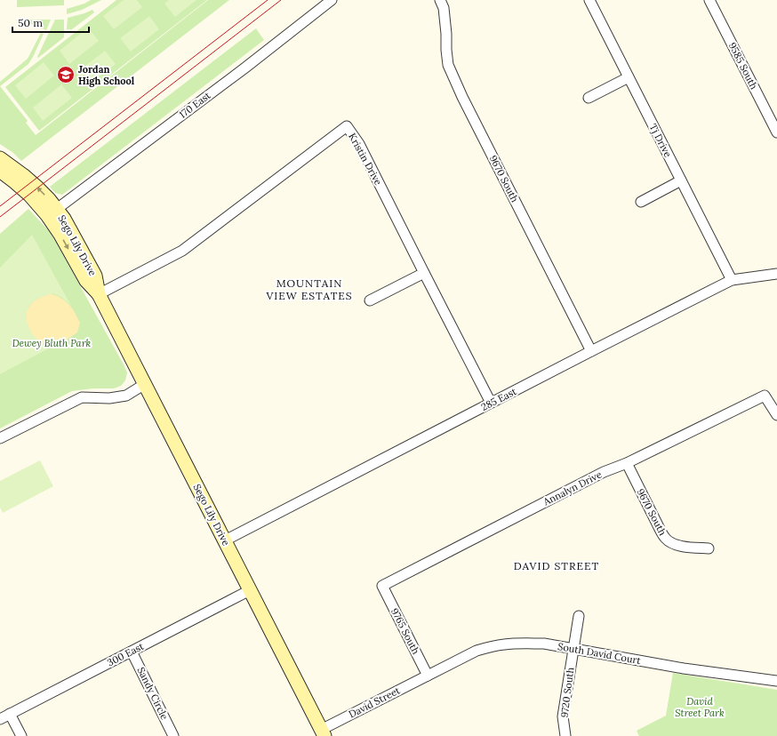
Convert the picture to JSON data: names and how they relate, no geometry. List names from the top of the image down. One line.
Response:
{"streets":{"main road":["Sego Lily Drive"],"street":["9585 South","170 East","Tj Drive","Kristin Drive","9670 South","285 East","Annalyn Drive","9765 South","South David Court","300 East","9720 South","Sandy Circle","David Street"]},"crossings":[["170 East","Sego Lily Drive"],["Tj Drive","285 East"],["Kristin Drive","Sego Lily Drive"],["Kristin Drive","285 East"],["9670 South","285 East"],["9670 South","Annalyn Drive"],["Sego Lily Drive","285 East"],["Sego Lily Drive","300 East"],["Sego Lily Drive","David Street"],["Annalyn Drive","9765 South"],["9765 South","South David Court"],["9765 South","David Street"],["South David Court","9720 South"],["South David Court","David Street"],["300 East","Sandy Circle"]],"districts":["MOUNTAIN VIEW ESTATES","DAVID STREET"],"parks":["Dewey Bluth Park","David Street Park"],"places":{"school or university":["Jordan High School"]},"scale_bar":"50 m"}
